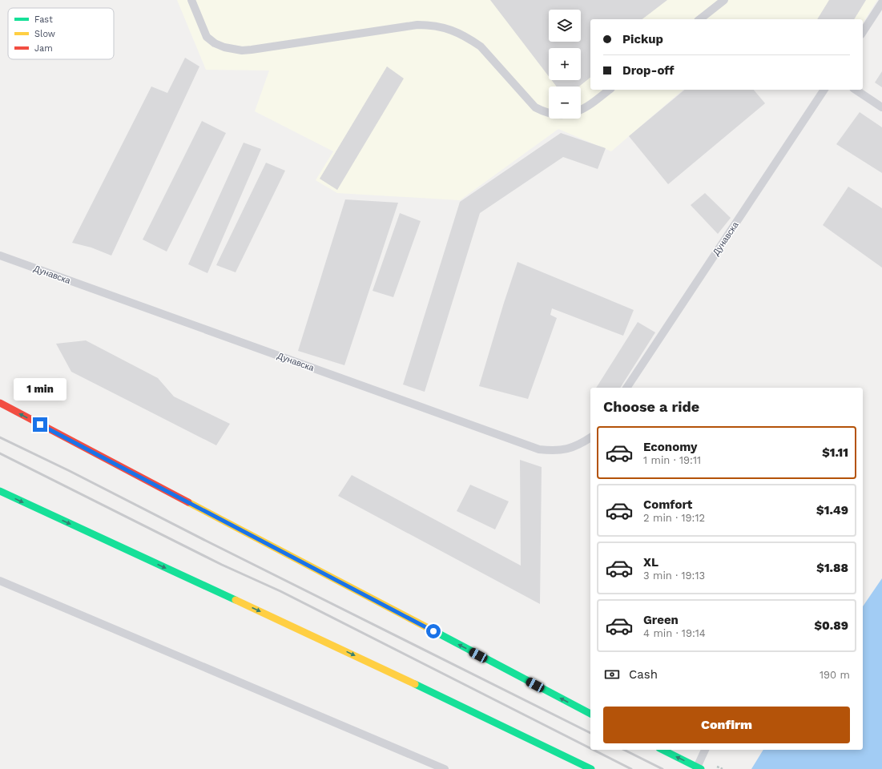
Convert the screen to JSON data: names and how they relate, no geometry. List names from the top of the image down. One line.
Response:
{"streets":{"lane":["Дунавска"]},"legend":["Fast","Slow","Jam"],"page":{"map_buttons":["+","−"],"banner":["Pickup","Drop-off"],"bubble":"1 min","heading":"Choose a ride","list":[{"name":"Economy","note":"1 min · 19:11","value":"$1.11"},{"name":"Comfort","note":"2 min · 19:12","value":"$1.49"},{"name":"XL","note":"3 min · 19:13","value":"$1.88"},{"name":"Green","note":"4 min · 19:14","value":"$0.89"}],"pay":["Cash","190 m"],"buttons":"Confirm"}}
